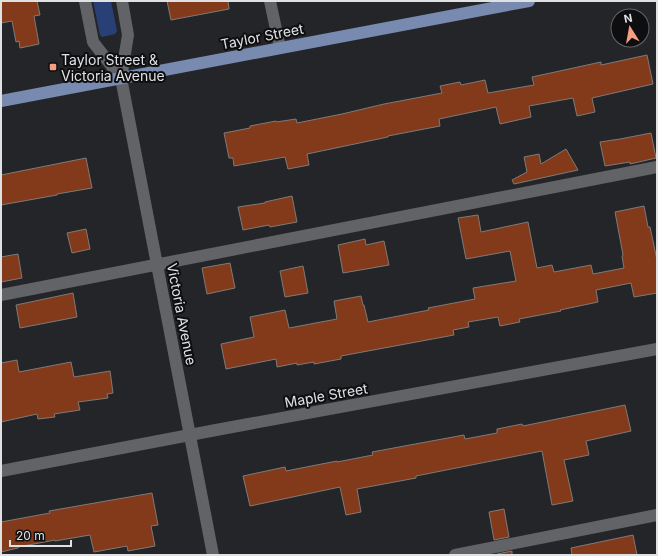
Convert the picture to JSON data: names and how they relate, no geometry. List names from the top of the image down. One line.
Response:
{"streets":{"main road":["Taylor Street"],"street":["Victoria Avenue","Maple Street"]},"crossings":[["Taylor Street","Victoria Avenue"],["Victoria Avenue","Maple Street"]],"places":{"transit":["Taylor Street & Victoria Avenue"]},"scale_bar":"20 m","north":"top"}
